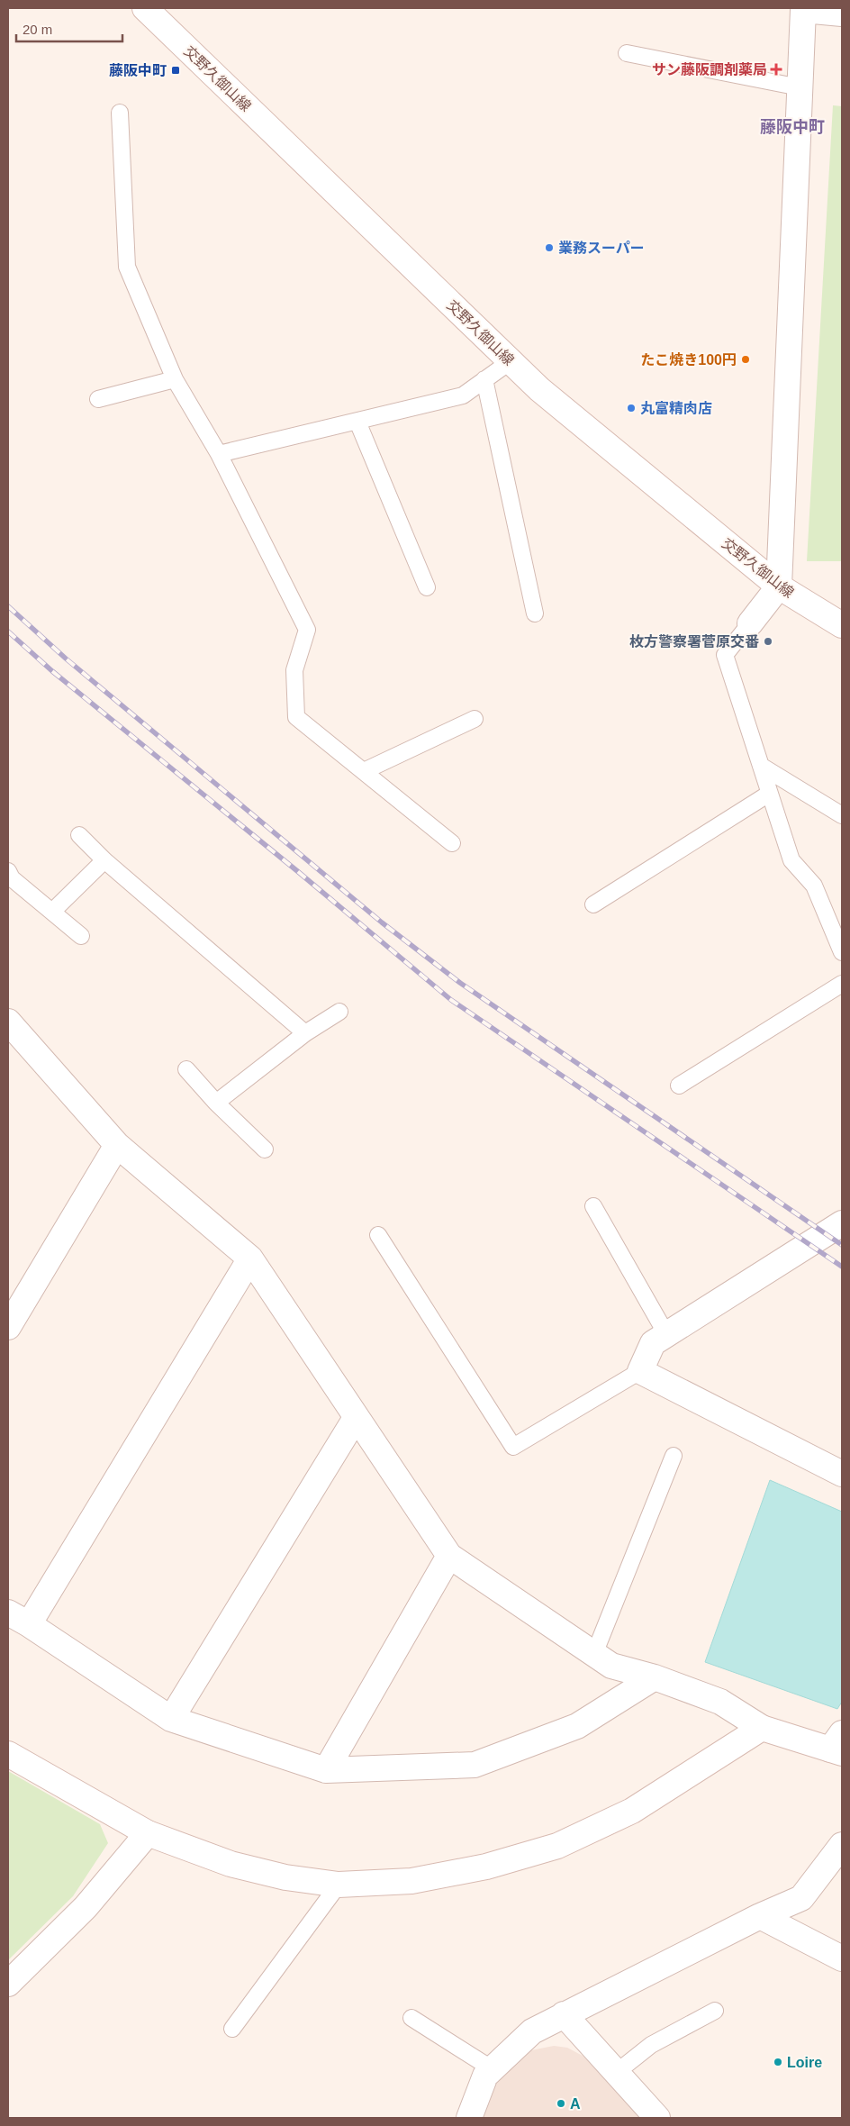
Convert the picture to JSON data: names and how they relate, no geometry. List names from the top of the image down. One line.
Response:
{"streets":{"street":["交野久御山線"]},"districts":["藤阪中町"],"places":{"health":["サン藤阪調剤薬局"],"transit":["藤阪中町"],"other":["業務スーパー","たこ焼き100円","丸富精肉店","枚方警察署菅原交番","Loire","A"]},"scale_bar":"20 m"}
